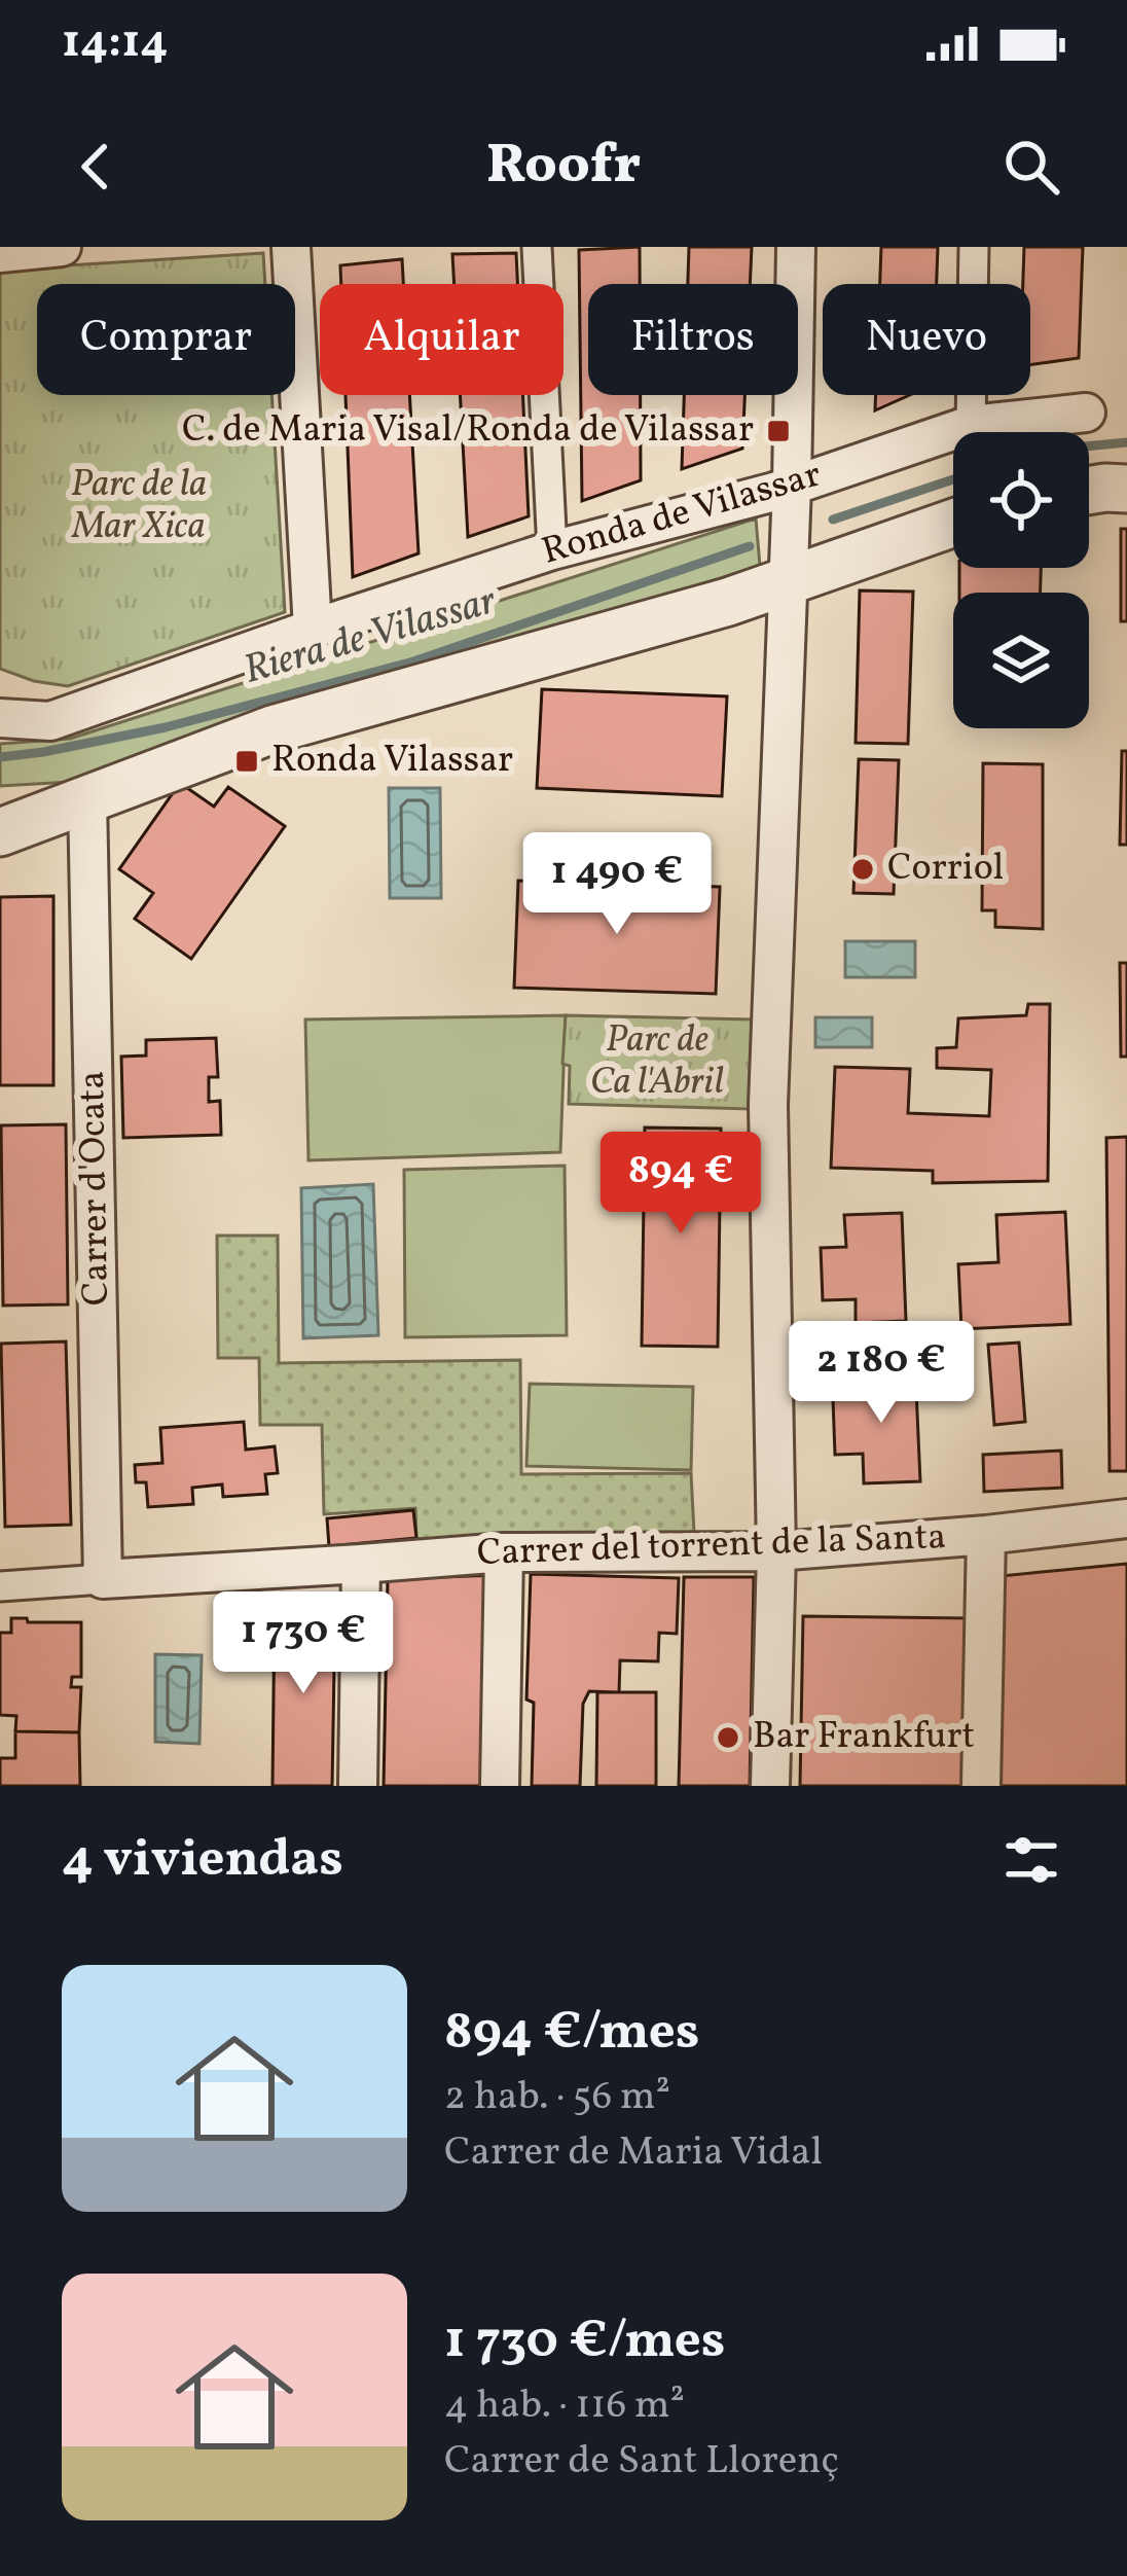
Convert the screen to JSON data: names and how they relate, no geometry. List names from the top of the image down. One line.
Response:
{"streets":{"street":["Ronda de Vilassar","Carrer d'Ocata","Carrer del torrent de la Santa"]},"crossings":[["Carrer d'Ocata","Carrer del torrent de la Santa"]],"water":["Riera de Vilassar"],"parks":["Parc de la Mar Xica","Parc de Ca l'Abril"],"places":{"transit":["C. de Maria Visal/Ronda de Vilassar","Ronda Vilassar"],"other":["Corriol","Bar Frankfurt"]},"page":{"status":"14:14","header":"Roofr","chip":["Comprar","Alquilar","Filtros","Nuevo"],"price":["1 490 €","894 €","2 180 €","1 730 €"],"heading":"4 viviendas","list":[{"name":"894 €/mes","note":"2 hab. · 56 m² · Carrer de Maria Vidal"},{"name":"1 730 €/mes","note":"4 hab. · 116 m² · Carrer de Sant Llorenç"}]}}
